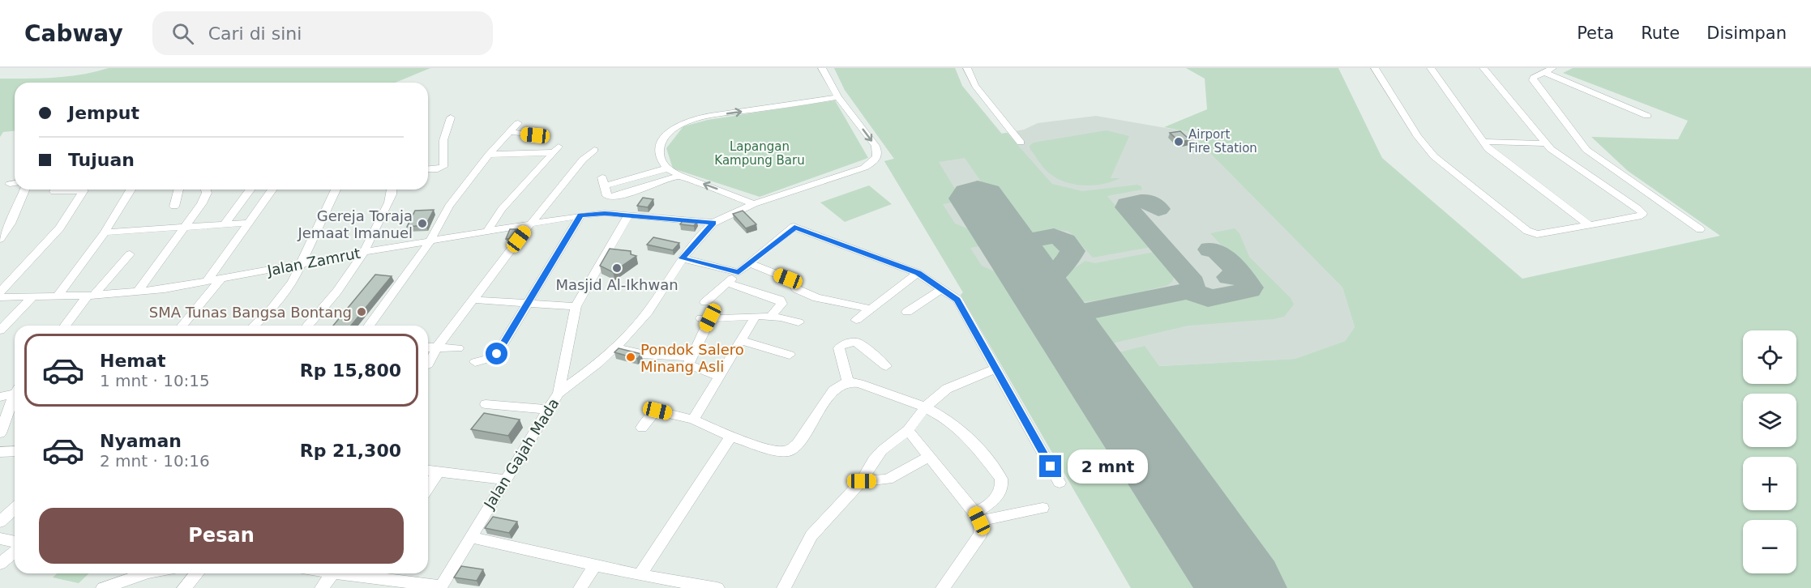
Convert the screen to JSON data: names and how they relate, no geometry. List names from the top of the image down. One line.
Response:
{"streets":{"street":["Jalan Zamrut","Jalan Gajah Mada"]},"crossings":[["Jalan Zamrut","Jalan Gajah Mada"]],"parks":["Lapangan Kampung Baru"],"places":["Airport Fire Station","Gereja Toraja Jemaat Imanuel","Masjid Al-Ikhwan","SMA Tunas Bangsa Bontang","Pondok Salero Minang Asli"],"page":{"header":"Cabway","search":"Cari di sini","nav":["Peta","Rute","Disimpan"],"banner":["Jemput","Tujuan"],"map_buttons":["+","−"],"list":[{"name":"Hemat","note":"1 mnt · 10:15","value":"Rp 15,800"},{"name":"Nyaman","note":"2 mnt · 10:16","value":"Rp 21,300"}],"bubble":"2 mnt","buttons":"Pesan"}}
